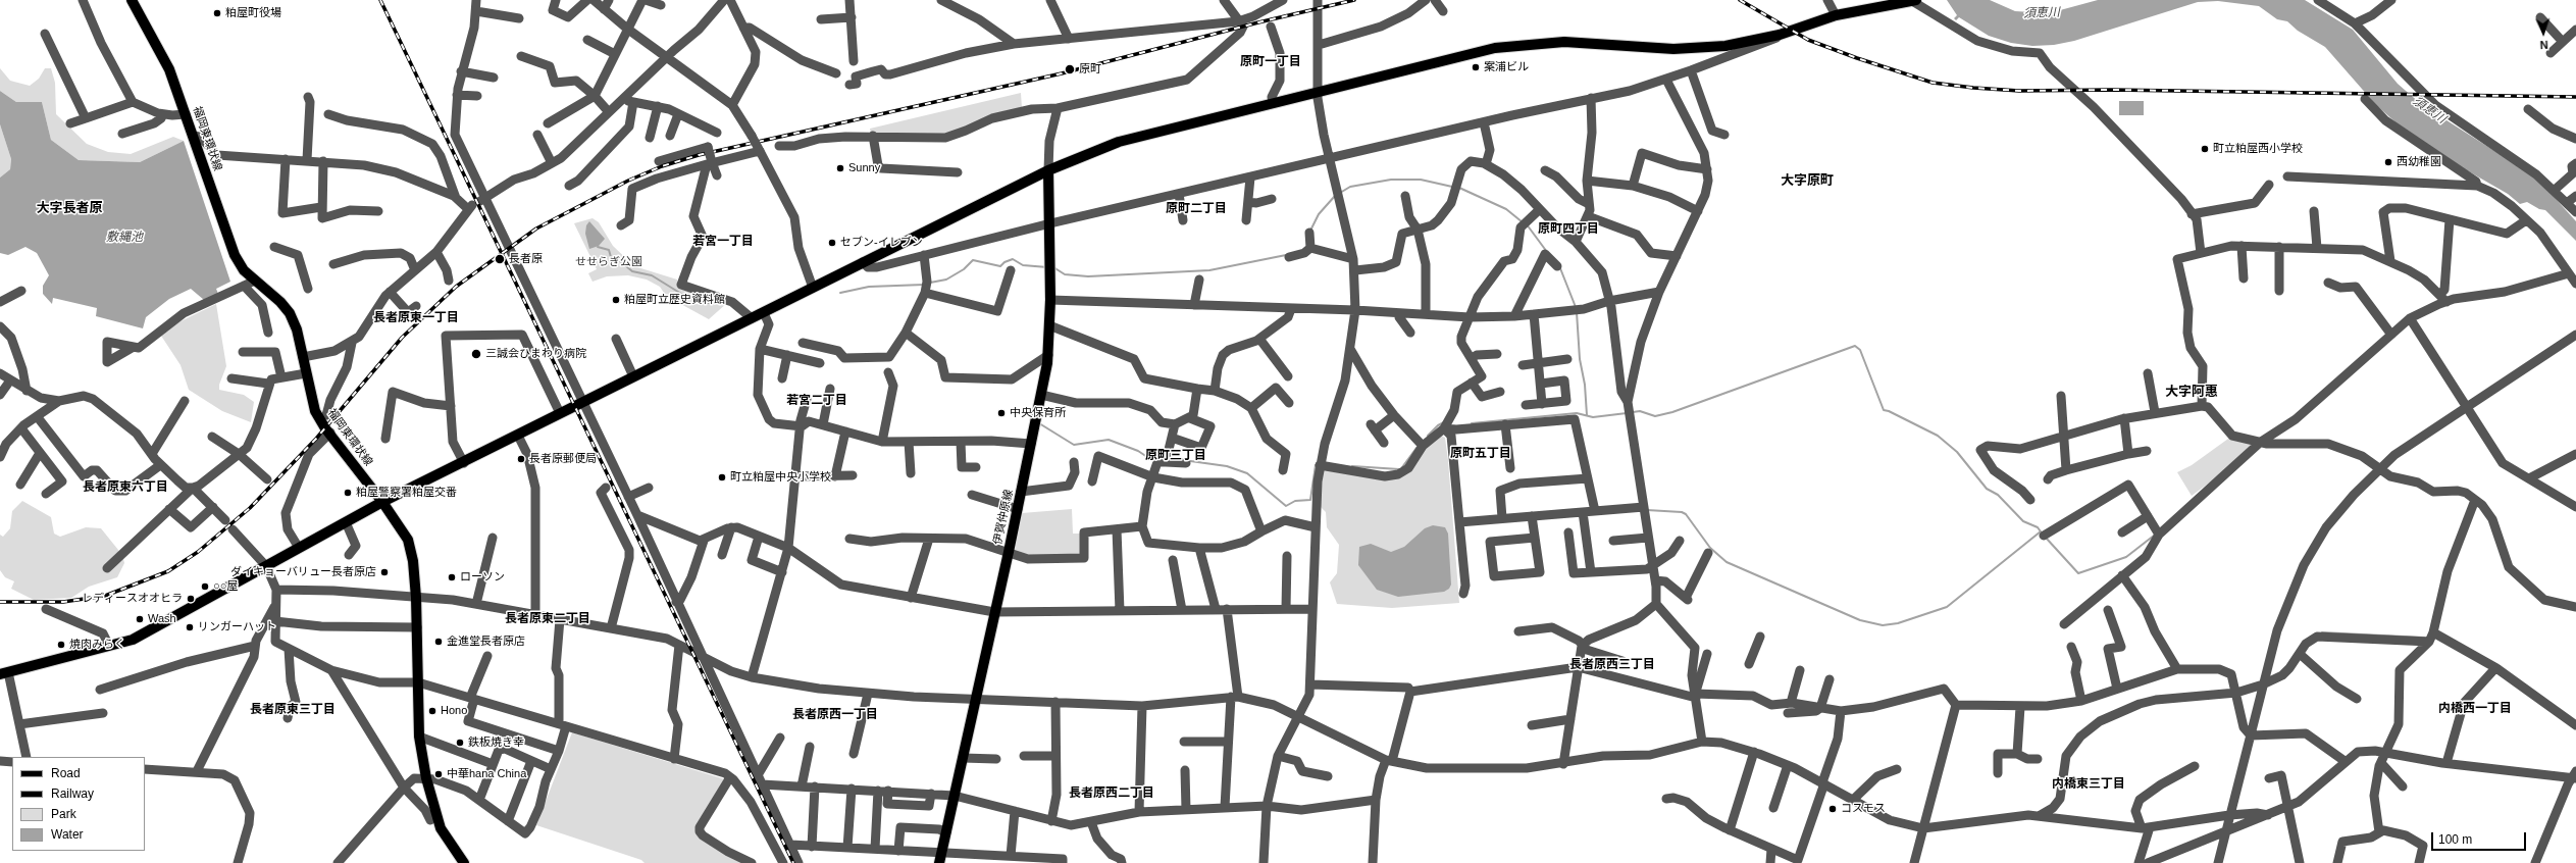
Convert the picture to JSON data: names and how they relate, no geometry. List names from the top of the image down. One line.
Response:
{"streets":{"main road":["福岡東環状線","伊賀仲原線"]},"districts":["原町一丁目","大字原町","大字長者原","原町二丁目","原町四丁目","若宮一丁目","長者原東一丁目","大字阿惠","若宮二丁目","原町五丁目","原町三丁目","長者原東六丁目","長者原東二丁目","長者原西三丁目","内橋西一丁目","長者原東三丁目","長者原西一丁目","内橋東三丁目","長者原西二丁目"],"water":["須恵川","敷縄池"],"parks":["せせらぎ公園"],"places":["粕屋町役場","案浦ビル","原町","町立粕屋西小学校","西幼稚園","Sunny","セブン-イレブン","長者原","粕屋町立歴史資料館","三誠会ひまわり病院","中央保育所","長者原郵便局","町立粕屋中央小学校","粕屋警察署粕屋交番","ダイキョーバリュー長者原店","ローソン","○○屋","レディースオオヒラ","Wash","リンガーハット","金進堂長者原店","焼肉みらく","Hono","鉄板焼き幸","中華hana China","コスモス"],"legend":["Road","Railway","Park","Water"],"scale_bar":"100 m","north":"bottom"}
